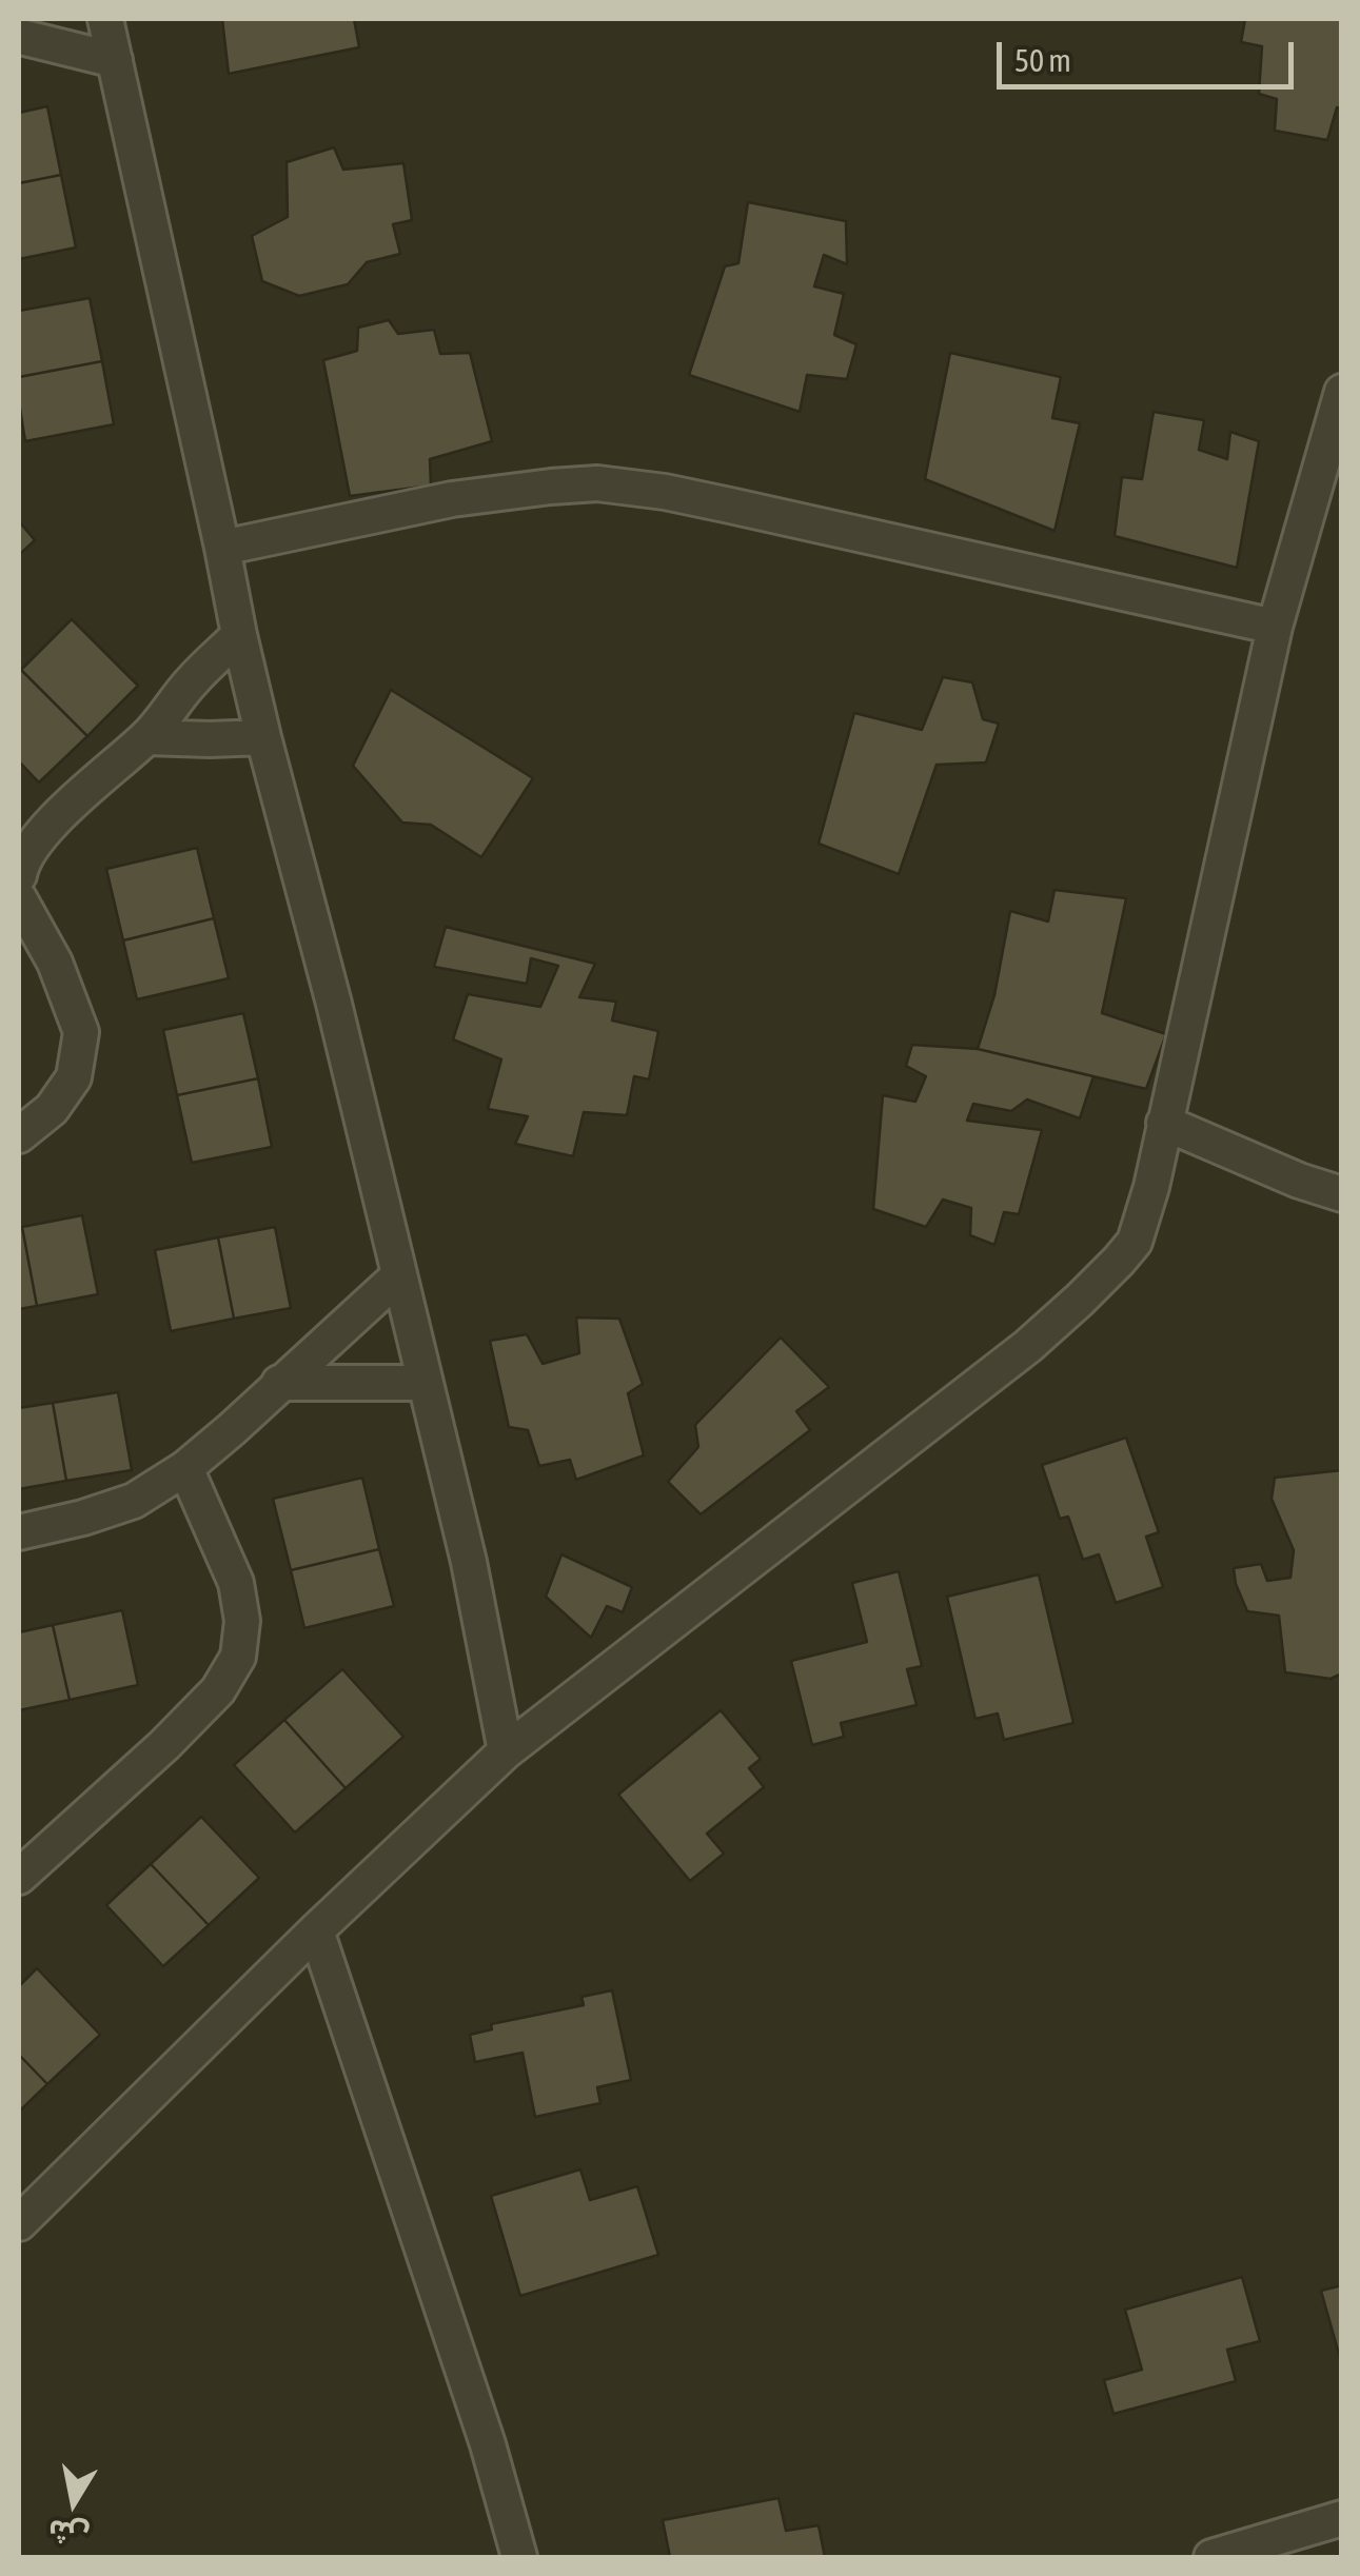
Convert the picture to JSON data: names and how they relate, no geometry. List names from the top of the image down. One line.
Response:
{"scale_bar":"50 m","north":"bottom"}
